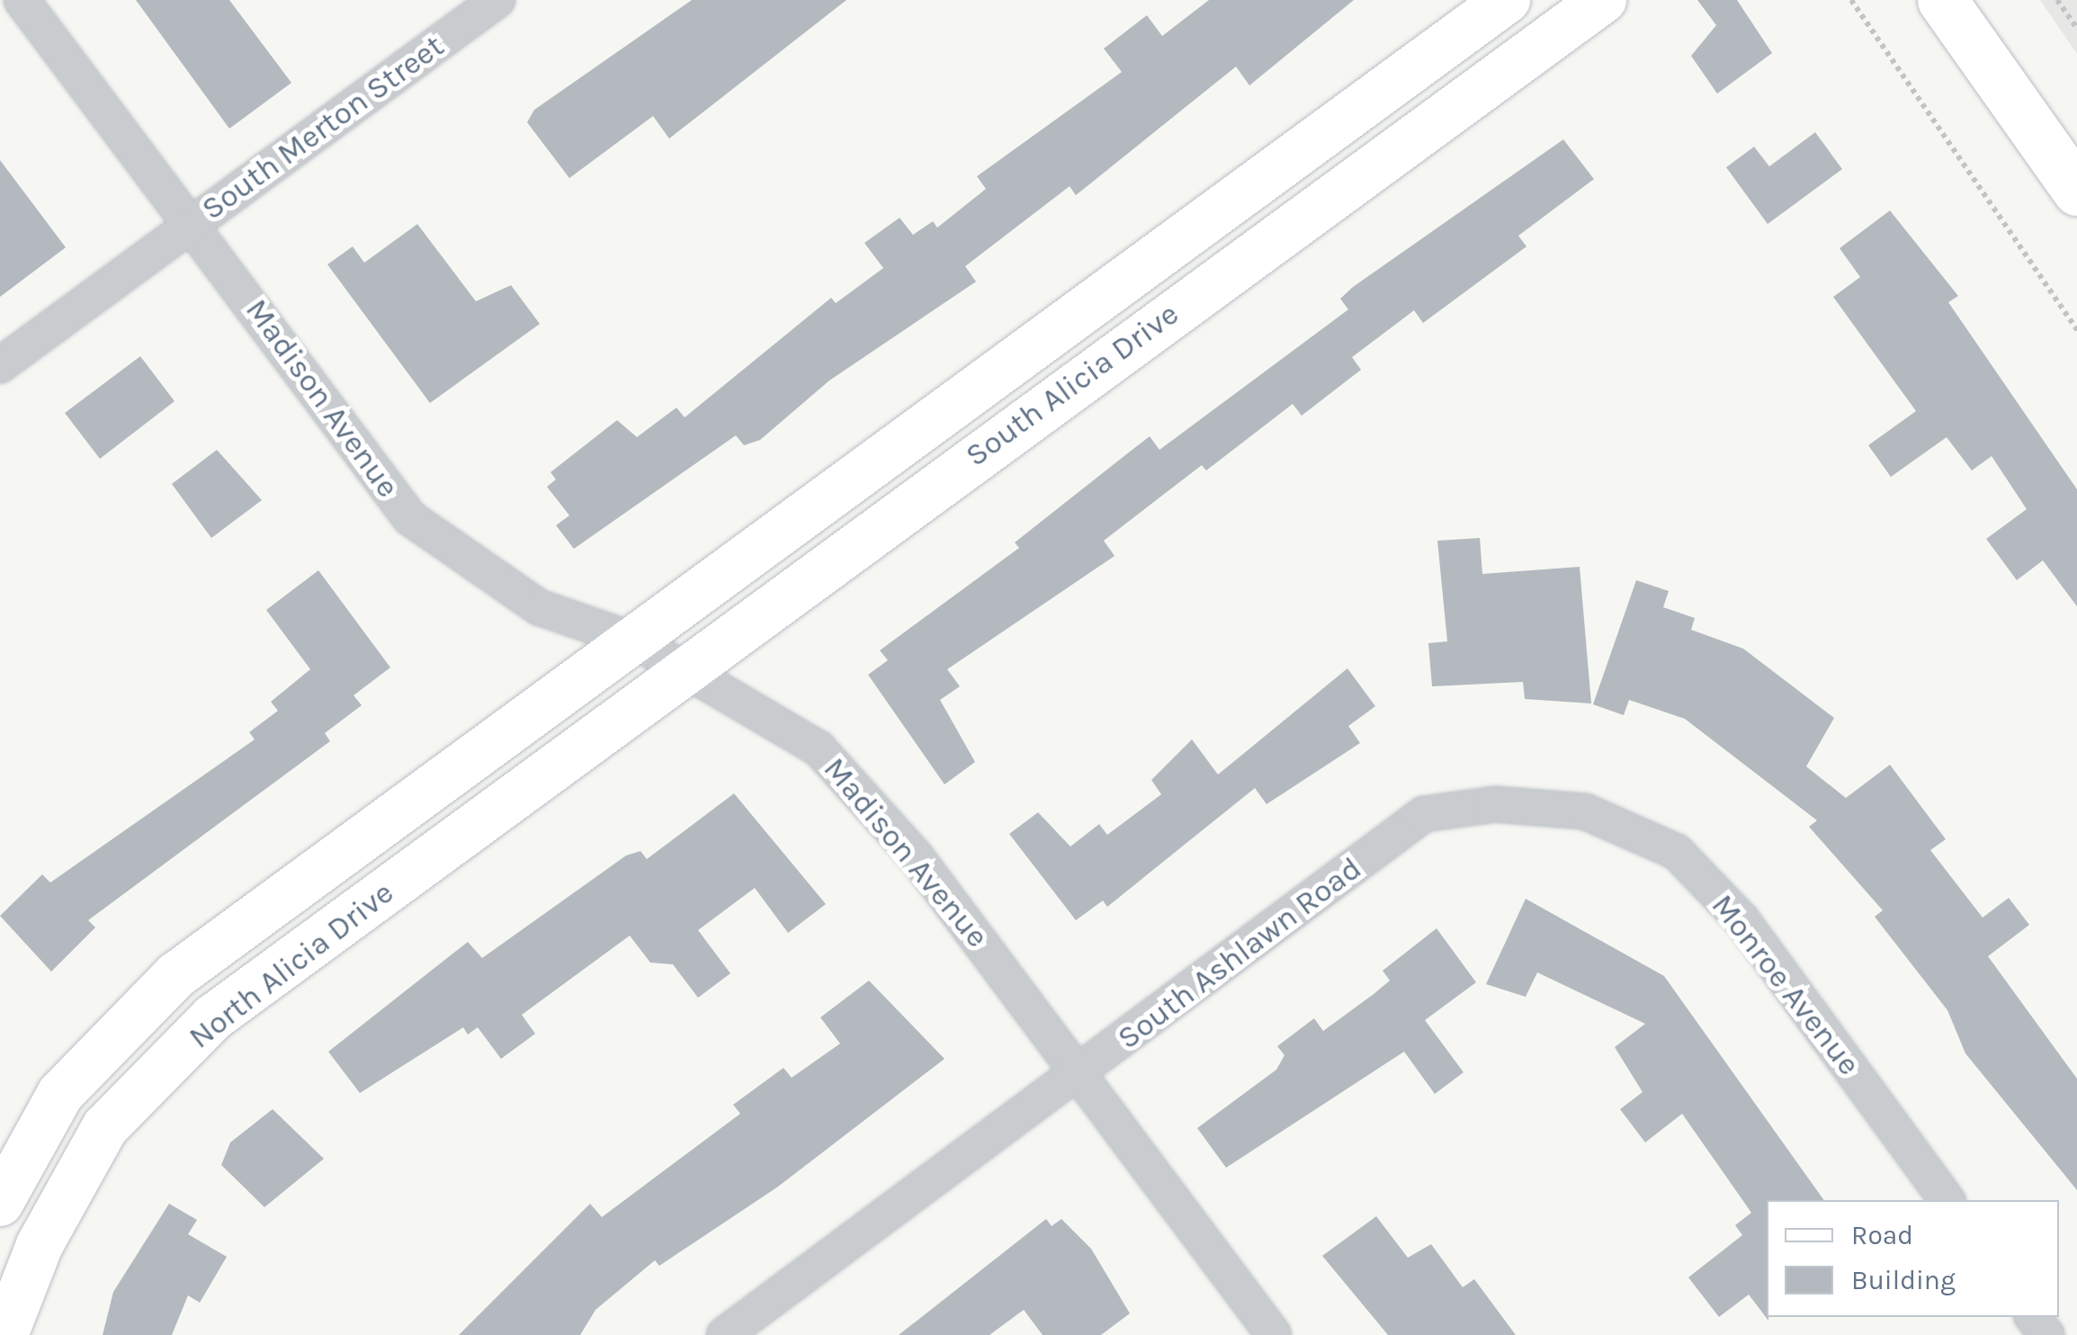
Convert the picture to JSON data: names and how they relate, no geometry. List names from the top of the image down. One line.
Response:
{"streets":{"main road":["South Alicia Drive","North Alicia Drive"],"street":["South Merton Street","Madison Avenue","South Ashlawn Road","Monroe Avenue"]},"crossings":[["South Merton Street","Madison Avenue"],["South Alicia Drive","Madison Avenue"],["South Alicia Drive","North Alicia Drive"],["Madison Avenue","South Ashlawn Road"],["South Ashlawn Road","Monroe Avenue"]],"legend":["Road","Building"]}
